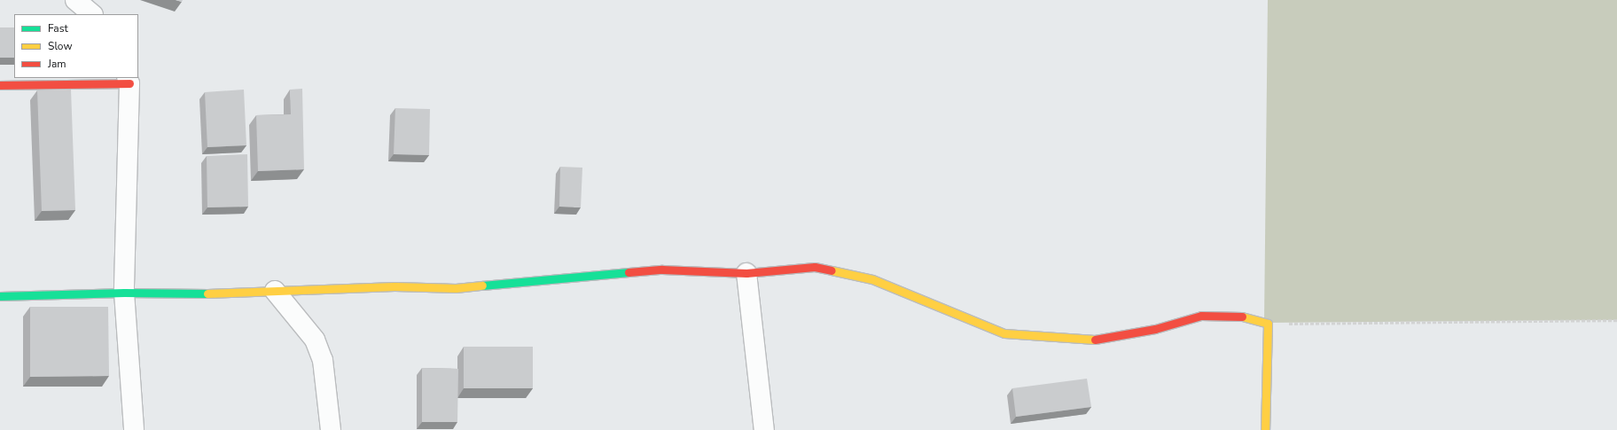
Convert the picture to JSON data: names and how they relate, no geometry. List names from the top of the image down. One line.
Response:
{"legend":["Fast","Slow","Jam"]}
